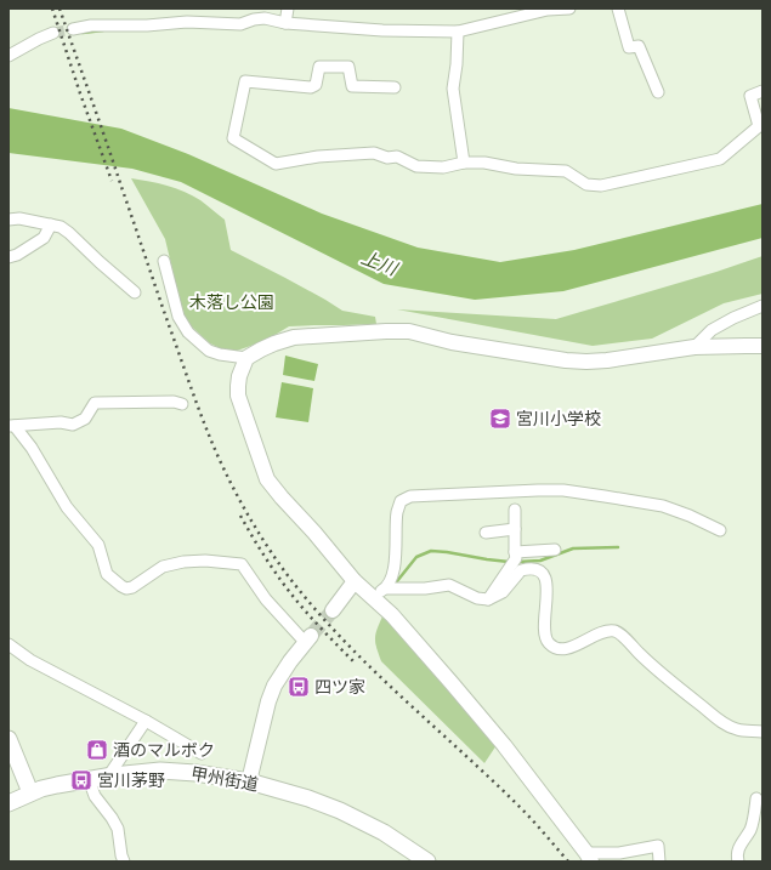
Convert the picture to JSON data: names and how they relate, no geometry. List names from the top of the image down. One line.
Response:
{"streets":{"main road":["甲州街道"]},"water":["上川"],"parks":["木落し公園"],"places":{"school or university":["宮川小学校"],"bus stop":["四ツ家","宮川茅野"],"shop":["酒のマルボク"]}}
